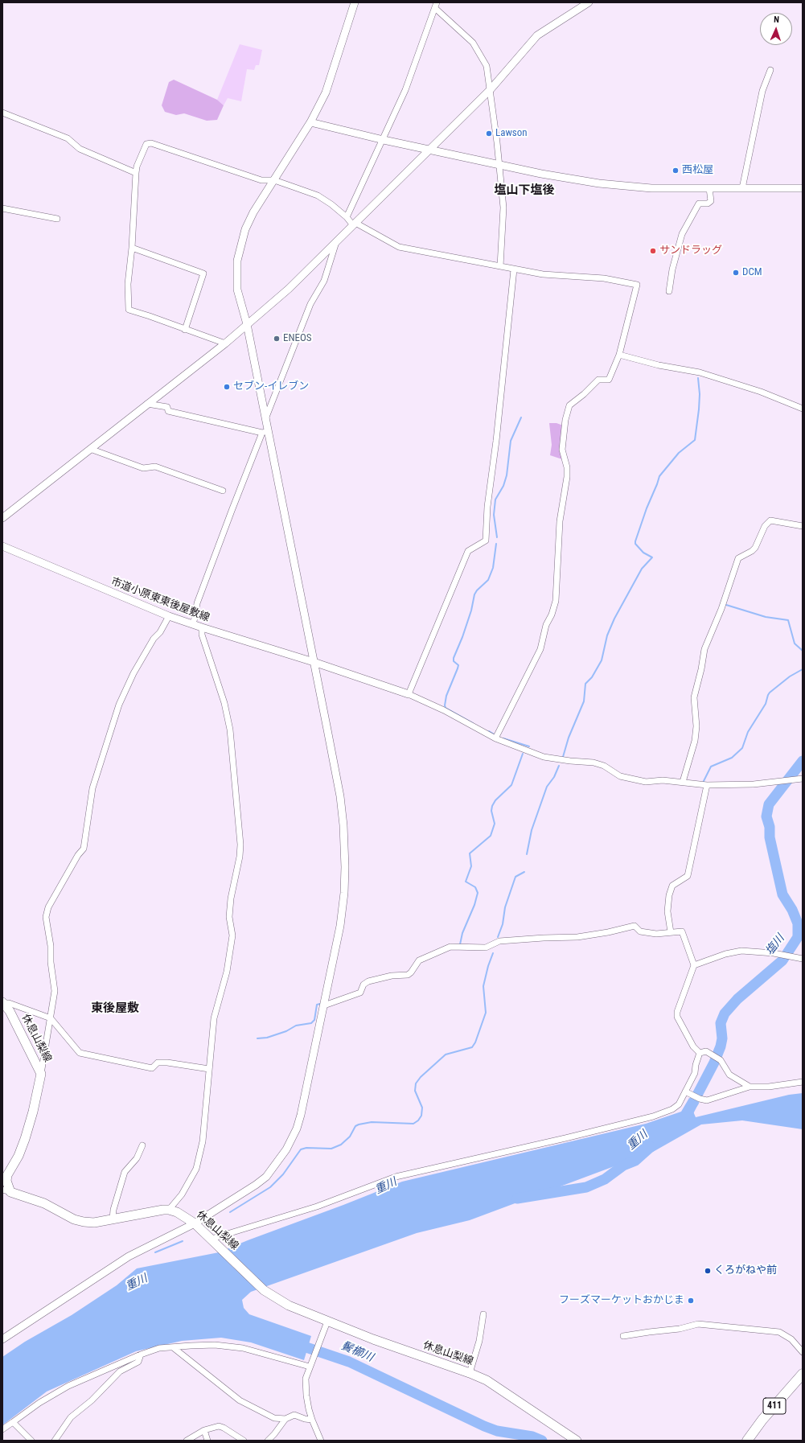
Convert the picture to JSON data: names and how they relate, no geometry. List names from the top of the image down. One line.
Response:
{"streets":{"highway":["411"],"main road":["休息山梨線"],"street":["市道小原東東後屋敷線"]},"districts":["塩山下塩後","東後屋敷"],"water":["塩川","重川","鬢櫛川"],"places":["Lawson","西松屋","サンドラッグ","DCM","ENEOS","セブン-イレブン","くろがねや前","フーズマーケットおかじま"],"north":"top"}
